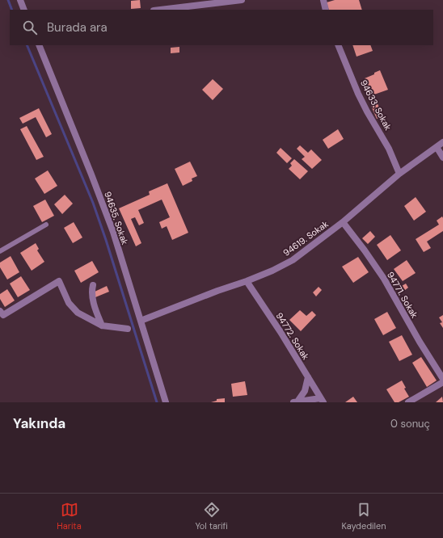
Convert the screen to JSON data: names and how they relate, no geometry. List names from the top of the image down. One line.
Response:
{"streets":{"street":["94633. Sokak","94635. Sokak","94619. Sokak","94771. Sokak","94772. Sokak"]},"crossings":[["94633. Sokak","94619. Sokak"],["94635. Sokak","94619. Sokak"],["94619. Sokak","94771. Sokak"],["94619. Sokak","94772. Sokak"]],"page":{"search":"Burada ara","heading":["Yakında","0 sonuç"],"nav":["Harita","Yol tarifi","Kaydedilen"]}}
